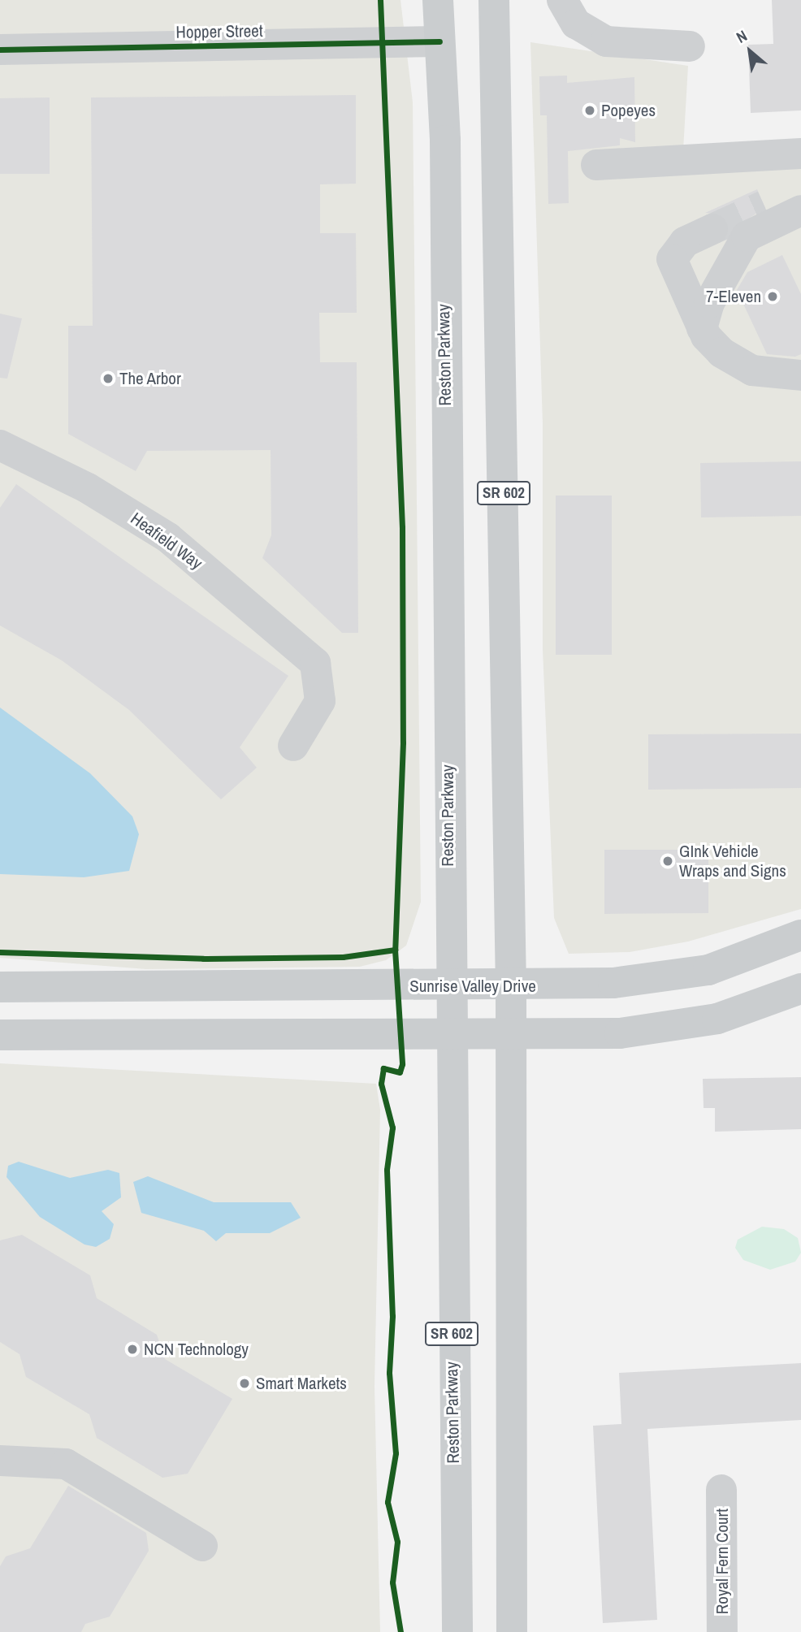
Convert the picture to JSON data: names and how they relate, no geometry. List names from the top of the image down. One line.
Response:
{"streets":{"main road":["Reston Parkway","SR 602","Sunrise Valley Drive"],"street":["Hopper Street","Heafield Way","Royal Fern Court"]},"crossings":[["Hopper Street","Reston Parkway"],["Reston Parkway","Sunrise Valley Drive"],["SR 602","Sunrise Valley Drive"]],"places":["Popeyes","7-Eleven","The Arbor","GInk Vehicle Wraps and Signs","NCN Technology","Smart Markets"],"north":"top left"}
